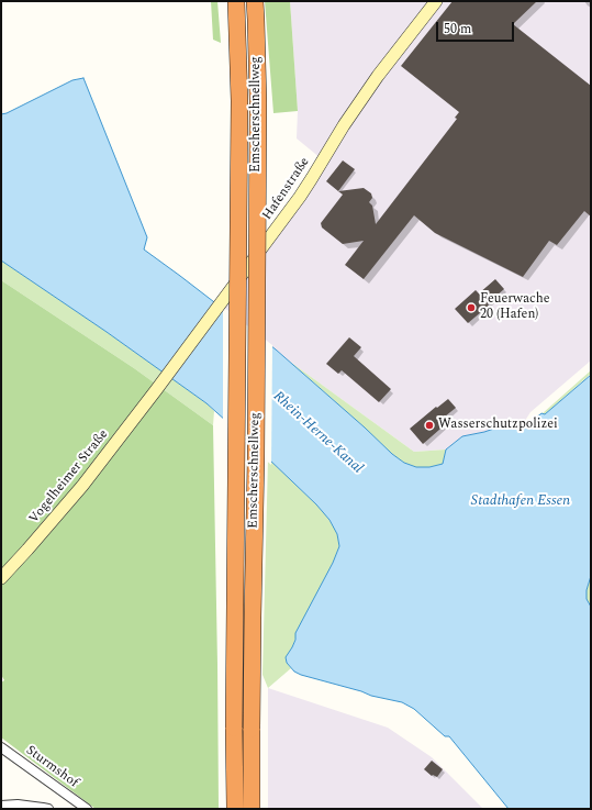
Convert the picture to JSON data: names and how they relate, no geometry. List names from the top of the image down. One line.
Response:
{"streets":{"highway":["Emscherschnellweg"],"street":["Hafenstraße","Vogelheimer Straße","Sturmshof"]},"crossings":[["Hafenstraße","Vogelheimer Straße"]],"water":["Rhein-Herne-Kanal","Stadthafen Essen"],"places":["Feuerwache 20 (Hafen)","Wasserschutzpolizei"],"scale_bar":"50 m"}
